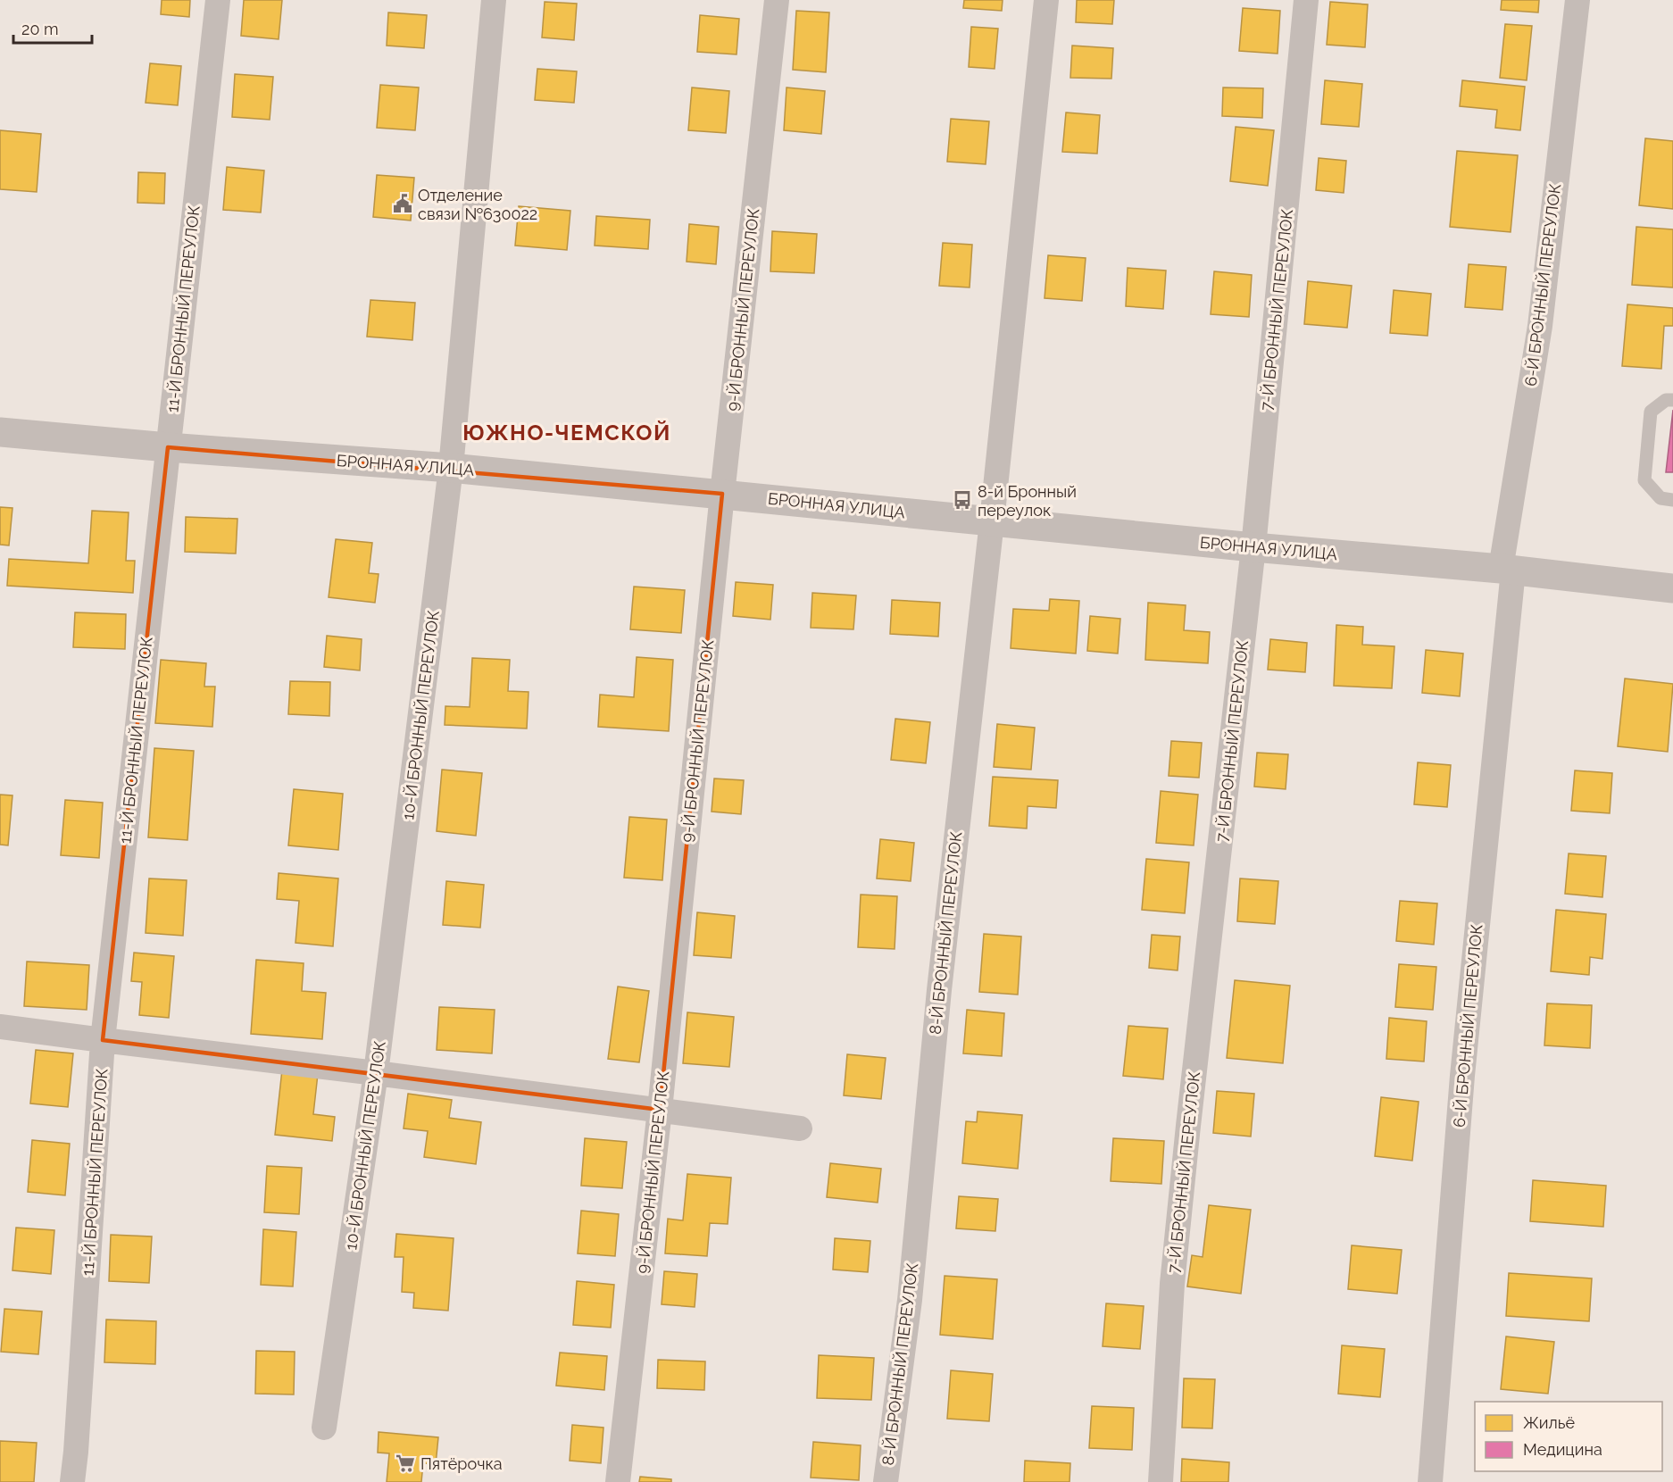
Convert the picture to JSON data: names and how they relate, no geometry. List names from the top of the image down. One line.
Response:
{"streets":{"street":["6-Й БРОННЫЙ ПЕРЕУЛОК","11-Й БРОННЫЙ ПЕРЕУЛОК","9-Й БРОННЫЙ ПЕРЕУЛОК","7-Й БРОННЫЙ ПЕРЕУЛОК","БРОННАЯ УЛИЦА","10-Й БРОННЫЙ ПЕРЕУЛОК","8-Й БРОННЫЙ ПЕРЕУЛОК"]},"crossings":[["6-Й БРОННЫЙ ПЕРЕУЛОК","БРОННАЯ УЛИЦА"],["11-Й БРОННЫЙ ПЕРЕУЛОК","БРОННАЯ УЛИЦА"],["9-Й БРОННЫЙ ПЕРЕУЛОК","БРОННАЯ УЛИЦА"],["7-Й БРОННЫЙ ПЕРЕУЛОК","БРОННАЯ УЛИЦА"],["БРОННАЯ УЛИЦА","10-Й БРОННЫЙ ПЕРЕУЛОК"],["БРОННАЯ УЛИЦА","8-Й БРОННЫЙ ПЕРЕУЛОК"]],"districts":["ЮЖНО-ЧЕМСКОЙ"],"places":{"public building":["Отделение связи №630022"],"bus stop":["8-й Бронный переулок"],"supermarket":["Пятёрочка"]},"legend":["Жильё","Медицина"],"scale_bar":"20 m"}
